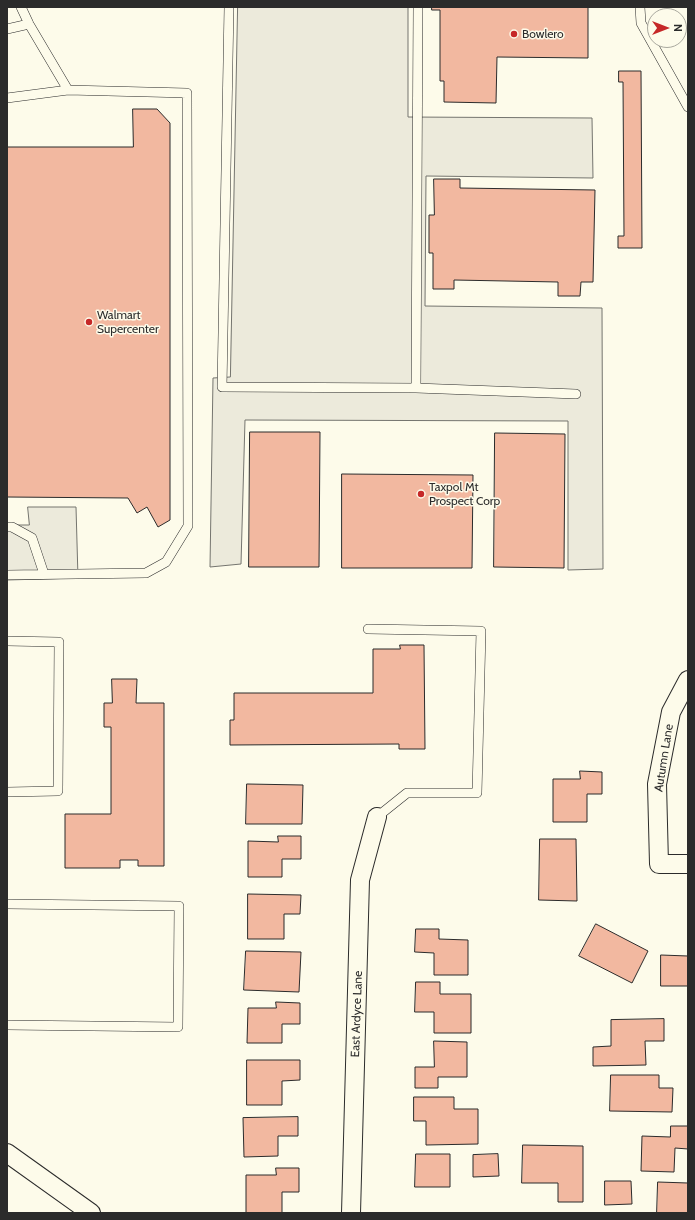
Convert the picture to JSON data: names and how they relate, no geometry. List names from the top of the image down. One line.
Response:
{"streets":{"street":["Autumn Lane","East Ardyce Lane"]},"places":["Bowlero","Walmart Supercenter","Taxpol Mt Prospect Corp"],"north":"right"}
